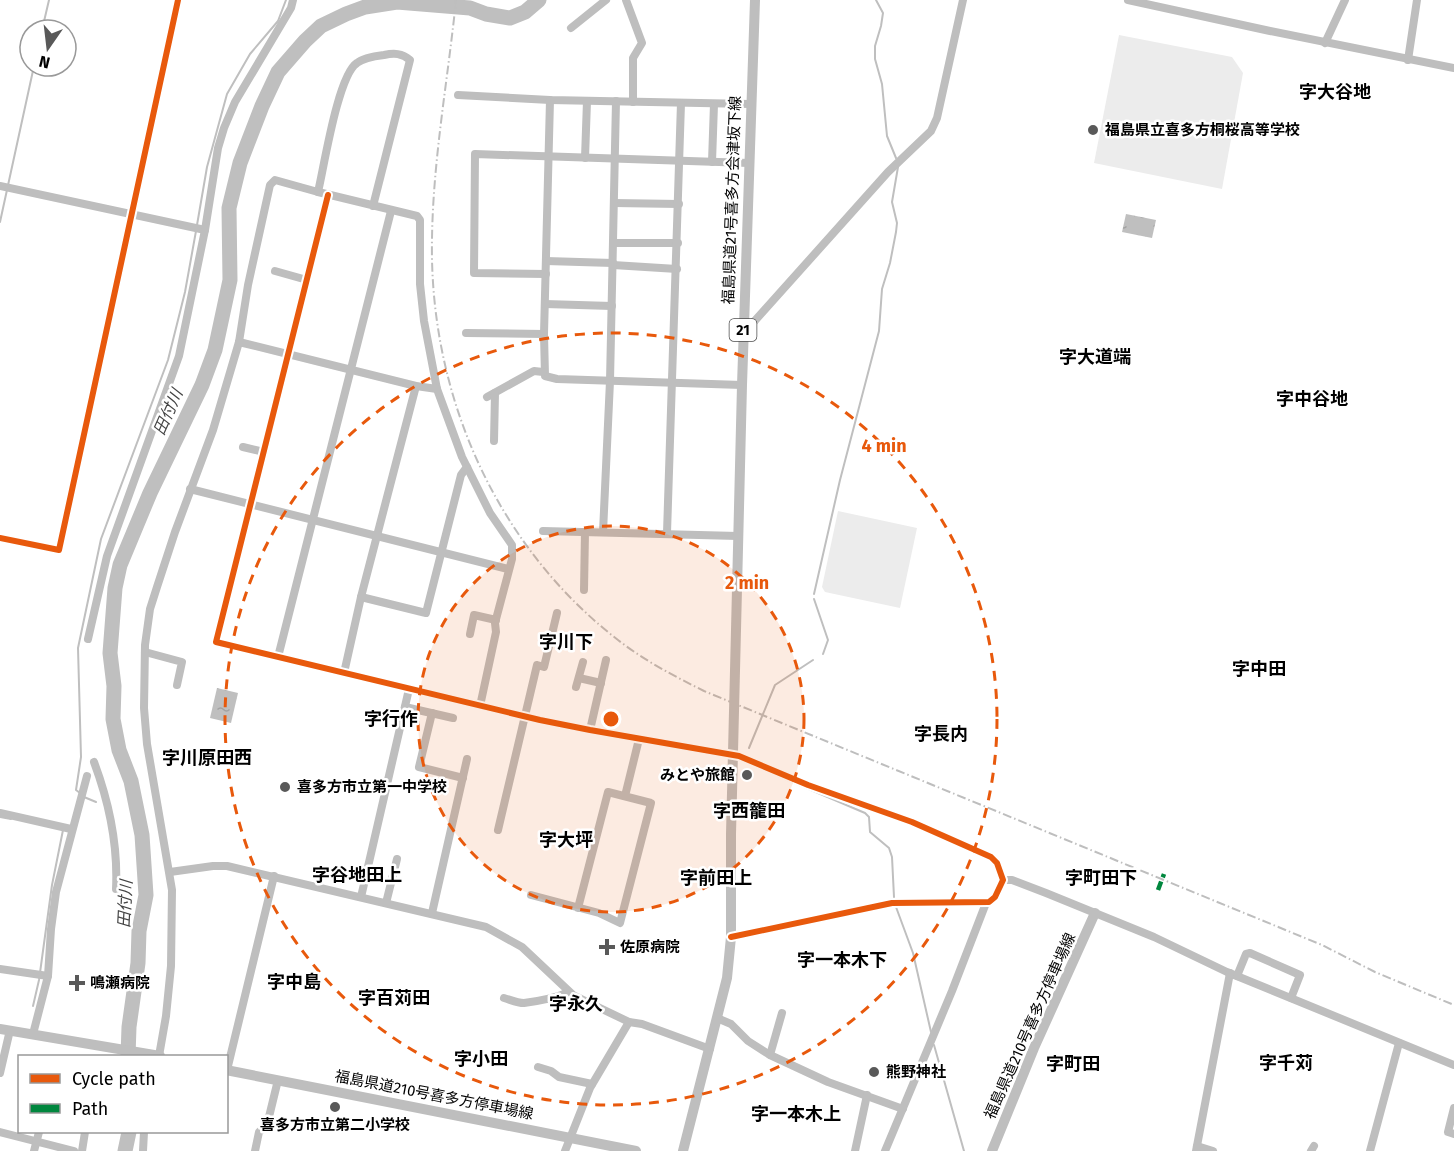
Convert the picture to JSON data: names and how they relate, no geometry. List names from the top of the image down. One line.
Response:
{"streets":{"main road":["福島県道21号喜多方会津坂下線","21","福島県道210号喜多方停車場線"]},"districts":["字大谷地","字大道端","字中谷地","字川下","字中田","字行作","字長内","字川原田西","字西籠田","字大坪","字谷地田上","字前田上","字町田下","字一本木下","字中島","字百苅田","字永久","字小田","字千苅","字町田","字一本木上"],"water":["田付川"],"places":{"other":["福島県立喜多方桐桜高等学校","みとや旅館","喜多方市立第一中学校","熊野神社","喜多方市立第二小学校"],"health":["佐原病院","鳴瀬病院"]},"legend":["Cycle path","Path"],"north":"bottom","rings":["4 min","2 min"]}
